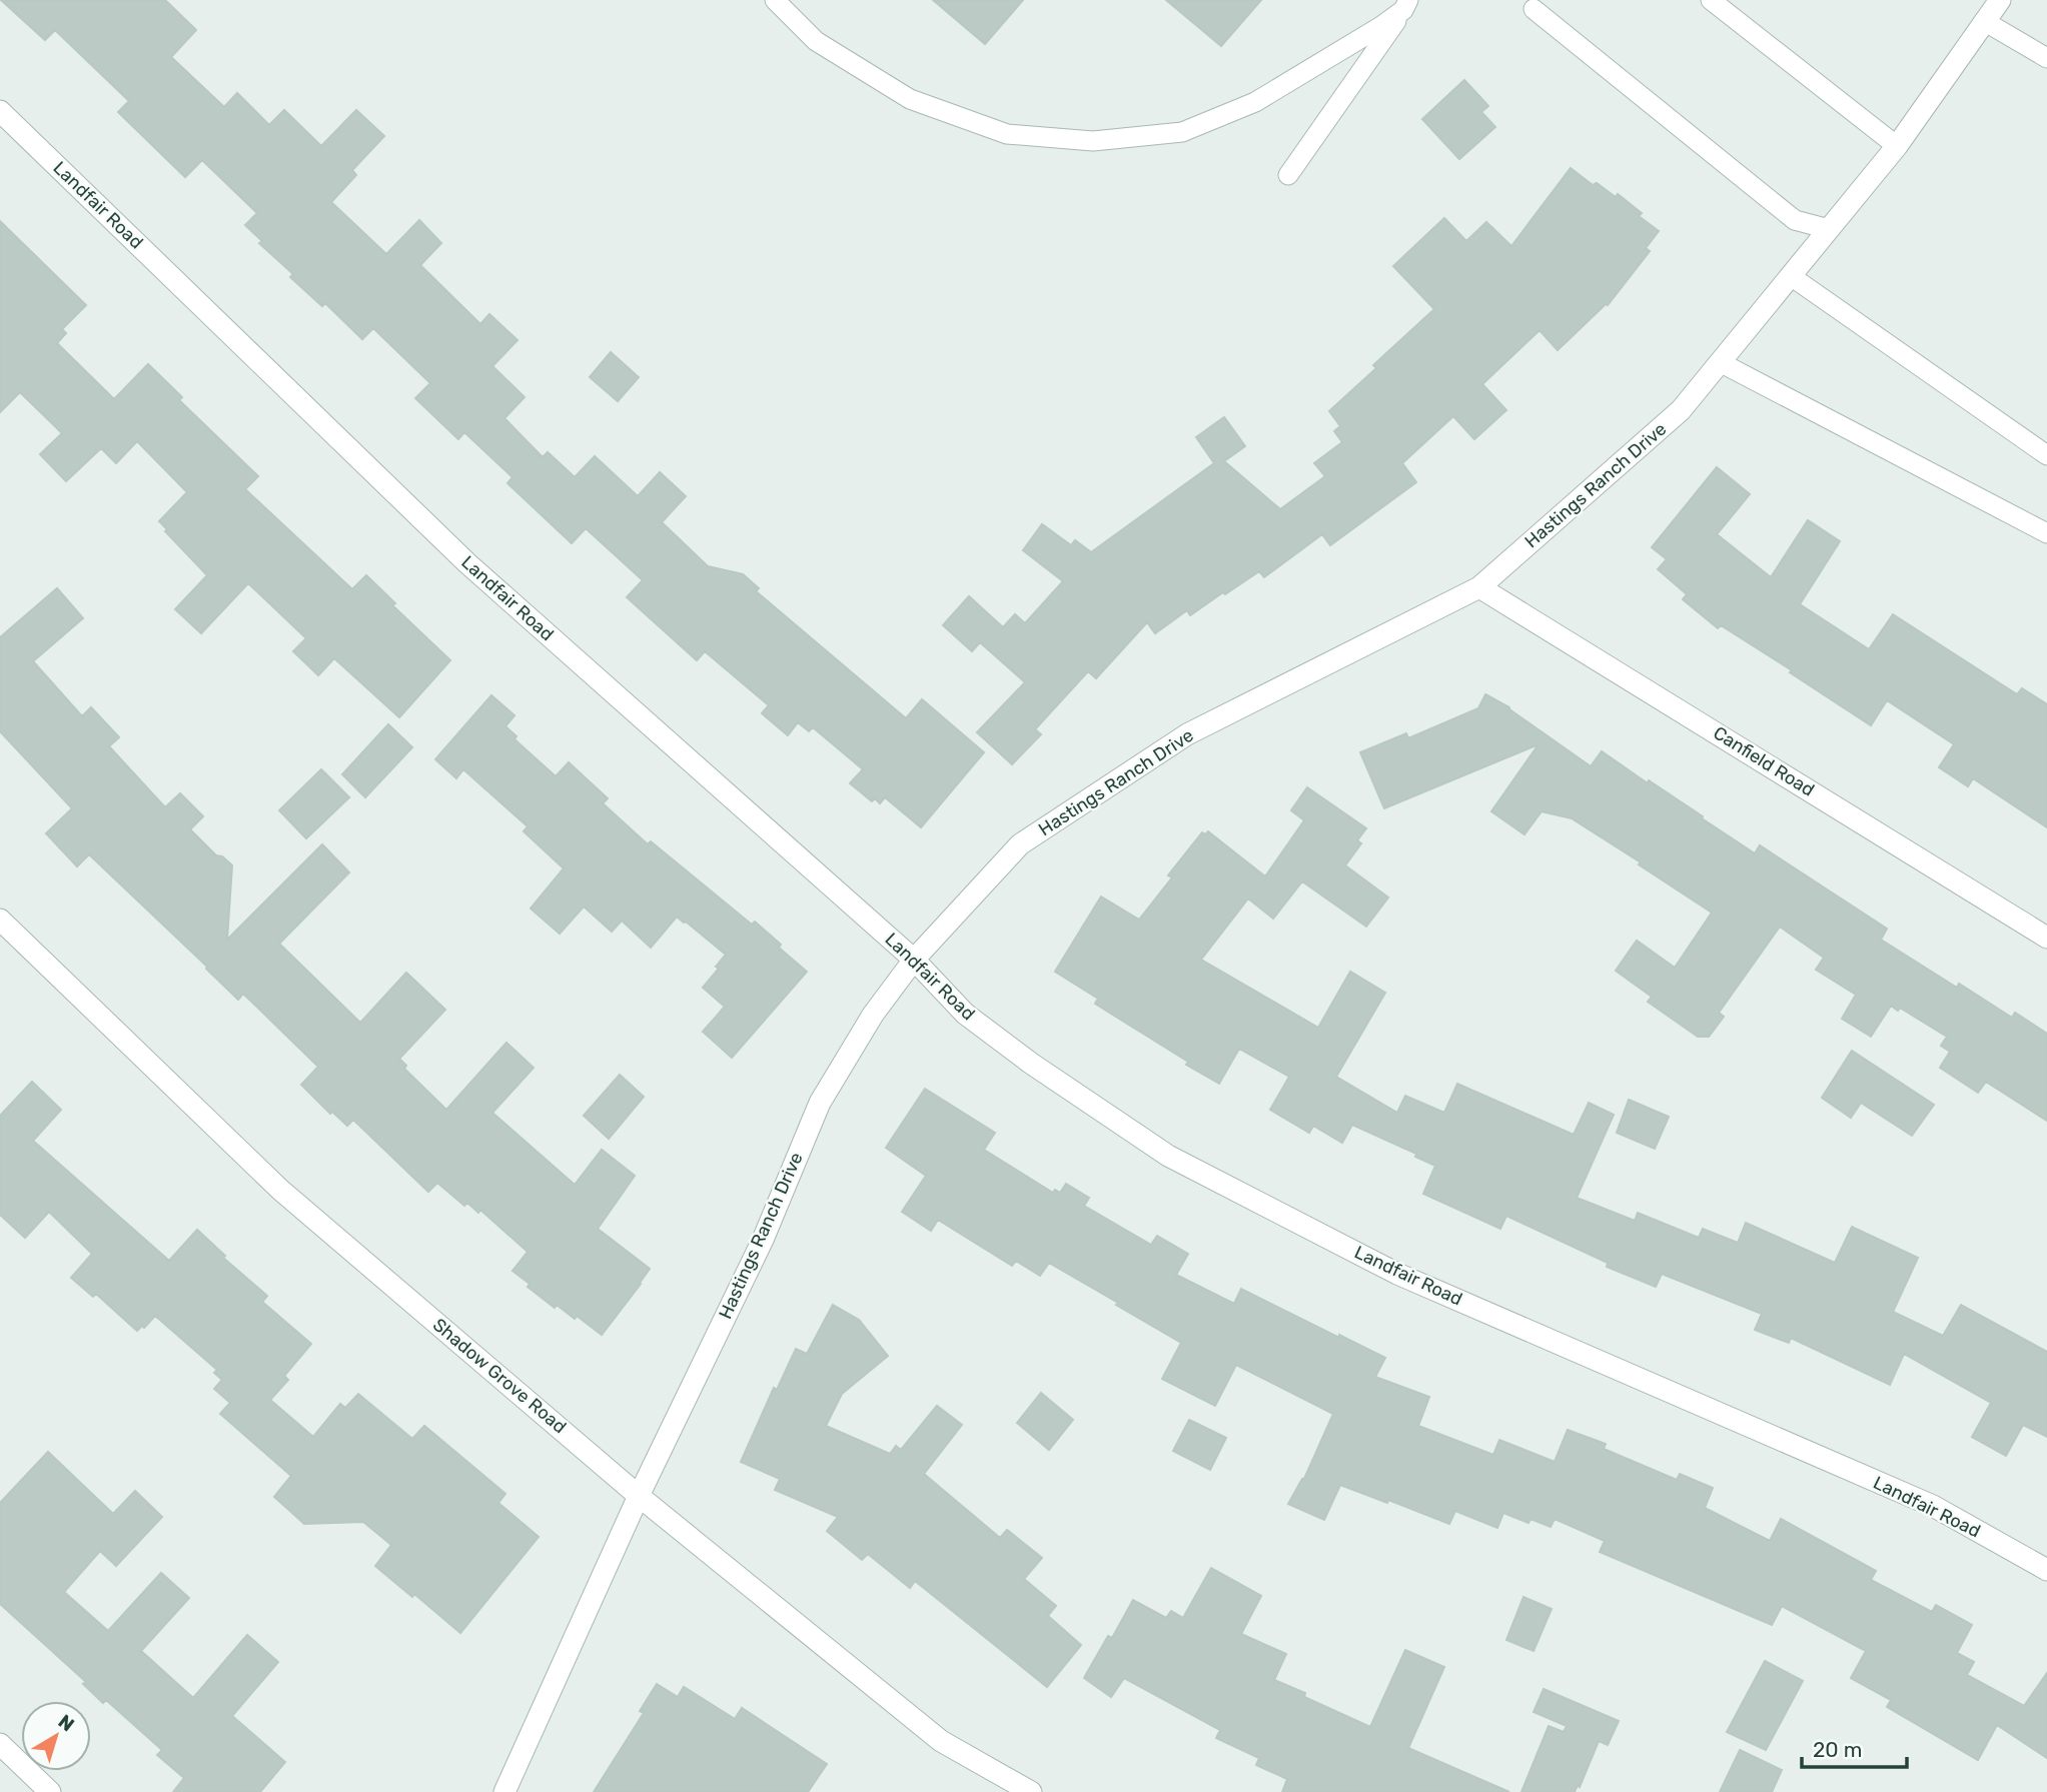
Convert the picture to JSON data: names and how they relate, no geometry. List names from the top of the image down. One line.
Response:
{"streets":{"street":["Landfair Road","Hastings Ranch Drive","Canfield Road","Shadow Grove Road"]},"crossings":[["Landfair Road","Hastings Ranch Drive"],["Hastings Ranch Drive","Canfield Road"],["Hastings Ranch Drive","Shadow Grove Road"]],"scale_bar":"20 m","north":"top right"}
